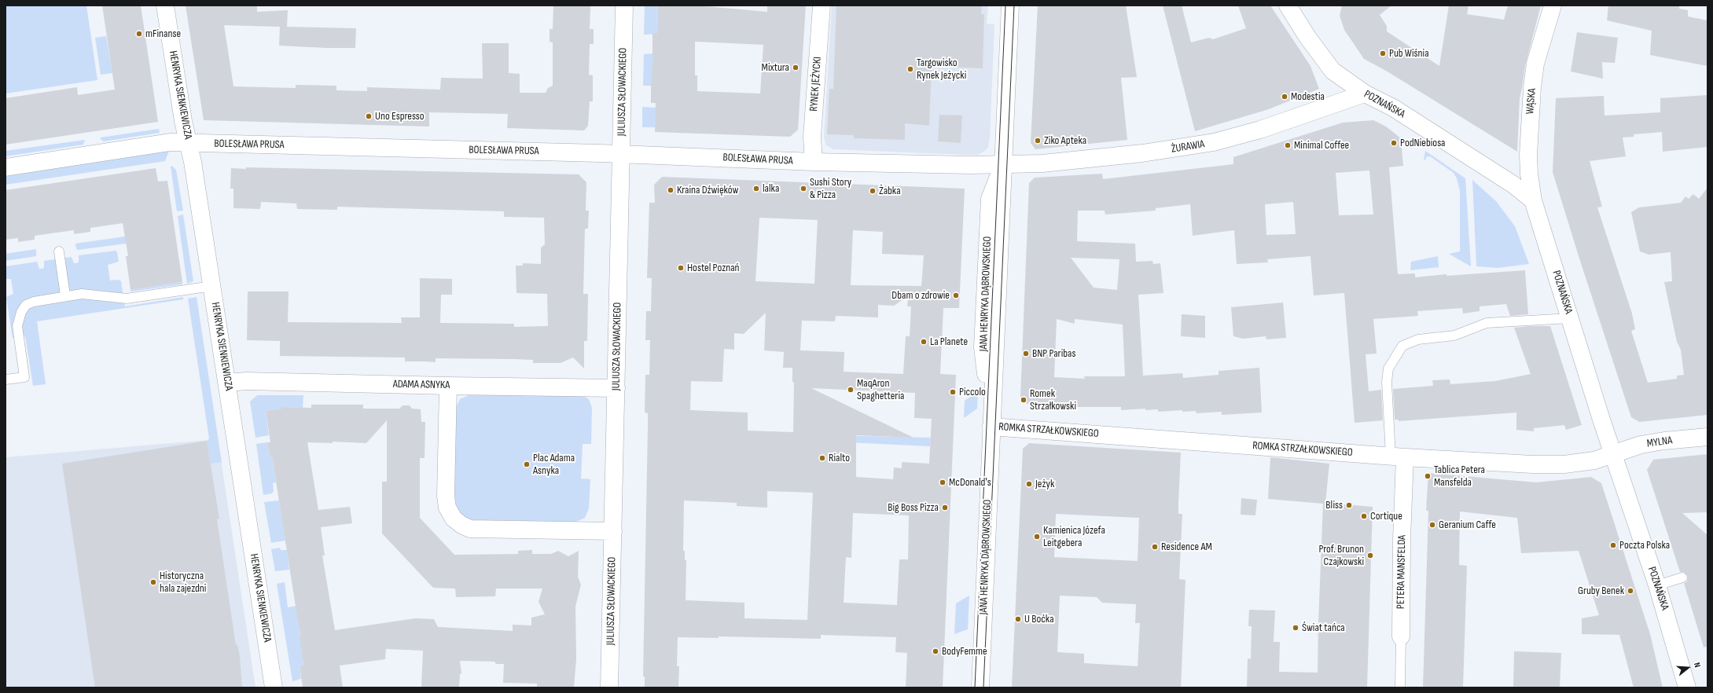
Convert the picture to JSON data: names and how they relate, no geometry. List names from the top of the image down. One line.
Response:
{"streets":{"street":["RYNEK JEŻYCKI","JULIUSZA SŁOWACKIEGO","HENRYKA SIENKIEWICZA","WĄSKA","POZNAŃSKA","BOLESŁAWA PRUSA","ŻURAWIA","JANA HENRYKA DĄBROWSKIEGO","ADAMA ASNYKA","ROMKA STRZAŁKOWSKIEGO","MYLNA","PETERA MANSFELDA"]},"crossings":[["RYNEK JEŻYCKI","BOLESŁAWA PRUSA"],["JULIUSZA SŁOWACKIEGO","BOLESŁAWA PRUSA"],["JULIUSZA SŁOWACKIEGO","ADAMA ASNYKA"],["HENRYKA SIENKIEWICZA","BOLESŁAWA PRUSA"],["HENRYKA SIENKIEWICZA","ADAMA ASNYKA"],["WĄSKA","POZNAŃSKA"],["POZNAŃSKA","ŻURAWIA"],["POZNAŃSKA","ROMKA STRZAŁKOWSKIEGO"],["POZNAŃSKA","MYLNA"],["BOLESŁAWA PRUSA","ŻURAWIA"],["BOLESŁAWA PRUSA","JANA HENRYKA DĄBROWSKIEGO"],["ŻURAWIA","JANA HENRYKA DĄBROWSKIEGO"],["JANA HENRYKA DĄBROWSKIEGO","ROMKA STRZAŁKOWSKIEGO"],["ROMKA STRZAŁKOWSKIEGO","MYLNA"],["ROMKA STRZAŁKOWSKIEGO","PETERA MANSFELDA"]],"places":["mFinanse","Pub Wiśnia","Mixtura","Targowisko Rynek Jeżycki","Modestia","Uno Espresso","Ziko Apteka","PodNiebiosa","Minimal Coffee","lalka","Sushi Story & Pizza","Kraina Dźwięków","Żabka","Hostel Poznań","Dbam o zdrowie","La Planete","BNP Paribas","MaqAron Spaghetteria","Piccolo","Romek Strzałkowski","Rialto","Plac Adama Asnyka","Tablica Petera Mansfelda","McDonald's","Jeżyk","Bliss","Big Boss Pizza","Cortique","Geranium Caffe","Kamienica Józefa Leitgebera","Poczta Polska","Residence AM","Prof. Brunon Czajkowski","Historyczna hala zajezdni","Gruby Benek","U Boćka","Świat tańca","BodyFemme"],"north":"right"}
